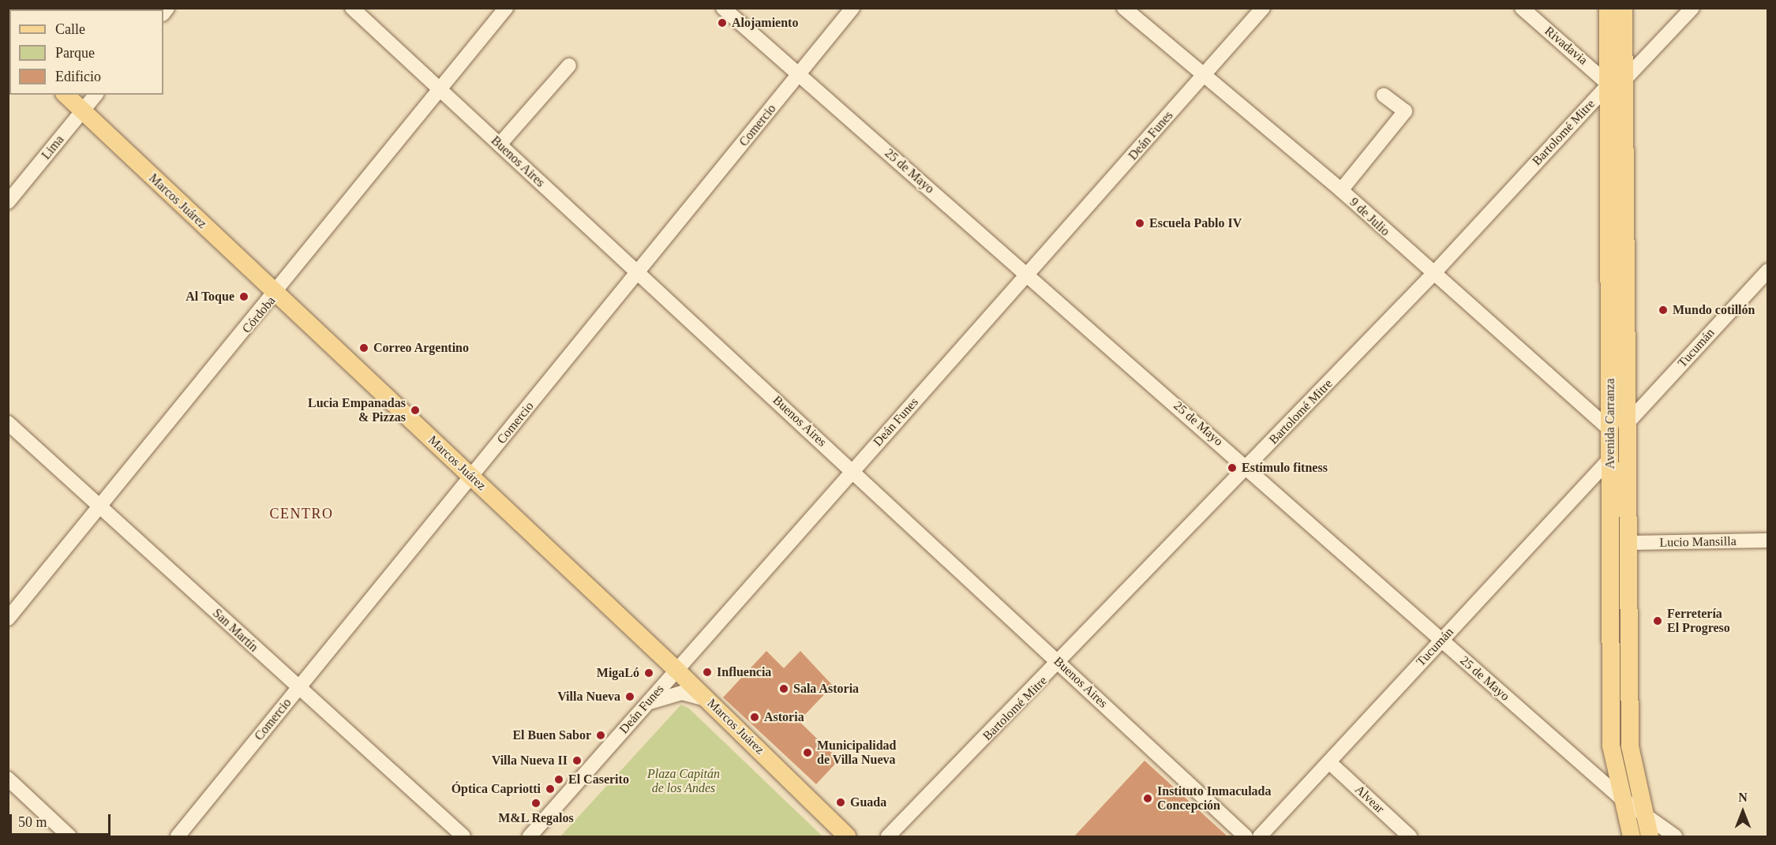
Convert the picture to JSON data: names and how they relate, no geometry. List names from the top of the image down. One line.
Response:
{"streets":{"main road":["Marcos Juárez","Avenida Carranza"],"street":["Rivadavia","Comercio","Bartolomé Mitre","Deán Funes","Lima","Buenos Aires","25 de Mayo","9 de Julio","Córdoba","Tucumán","Lucio Mansilla","San Martín","Alvear"]},"crossings":[["Rivadavia","Bartolomé Mitre"],["Rivadavia","Avenida Carranza"],["Comercio","Buenos Aires"],["Comercio","25 de Mayo"],["Comercio","Marcos Juárez"],["Comercio","San Martín"],["Bartolomé Mitre","Buenos Aires"],["Bartolomé Mitre","25 de Mayo"],["Bartolomé Mitre","9 de Julio"],["Bartolomé Mitre","Avenida Carranza"],["Deán Funes","Buenos Aires"],["Deán Funes","25 de Mayo"],["Deán Funes","Marcos Juárez"],["Deán Funes","9 de Julio"],["Lima","Marcos Juárez"],["Buenos Aires","Córdoba"],["25 de Mayo","Tucumán"],["25 de Mayo","Avenida Carranza"],["Marcos Juárez","Córdoba"],["9 de Julio","Tucumán"],["9 de Julio","Avenida Carranza"],["Córdoba","San Martín"],["Tucumán","Avenida Carranza"],["Tucumán","Alvear"],["Avenida Carranza","Lucio Mansilla"]],"districts":["CENTRO"],"parks":["Plaza Capitán de los Andes"],"places":["Alojamiento","Escuela Pablo IV","Al Toque","Mundo cotillón","Correo Argentino","Lucia Empanadas & Pizzas","Estímulo fitness","Ferretería El Progreso","Influencia","MigaLó","Sala Astoria","Villa Nueva","Astoria","El Buen Sabor","Municipalidad de Villa Nueva","Villa Nueva II","El Caserito","Óptica Capriotti","Instituto Inmaculada Concepción","Guada","M&L Regalos"],"legend":["Calle","Parque","Edificio"],"scale_bar":"50 m","north":"top"}
